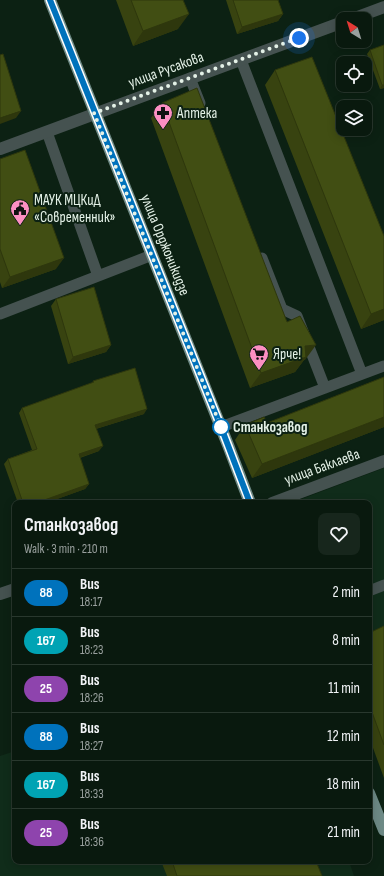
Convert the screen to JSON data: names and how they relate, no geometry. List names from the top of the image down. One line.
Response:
{"streets":{"main road":["улица Орджоникидзе"],"street":["улица Русакова","улица Баклаева"]},"crossings":[["улица Русакова","улица Орджоникидзе"]],"places":{"pharmacy":["Аптека"],"public building":["МАУК МЦКиД «Современник»"],"supermarket":["Ярче!"],"other":["Станкозавод"]},"lines":["bus line 88"],"north":"top left","page":{"heading":["Станкозавод","Walk · 3 min · 210 m"],"list":[{"mark":"88","name":"Bus","note":"18:17","value":"2 min"},{"mark":"167","name":"Bus","note":"18:23","value":"8 min"},{"mark":"25","name":"Bus","note":"18:26","value":"11 min"},{"mark":"88","name":"Bus","note":"18:27","value":"12 min"},{"mark":"167","name":"Bus","note":"18:33","value":"18 min"},{"mark":"25","name":"Bus","note":"18:36","value":"21 min"}]}}
